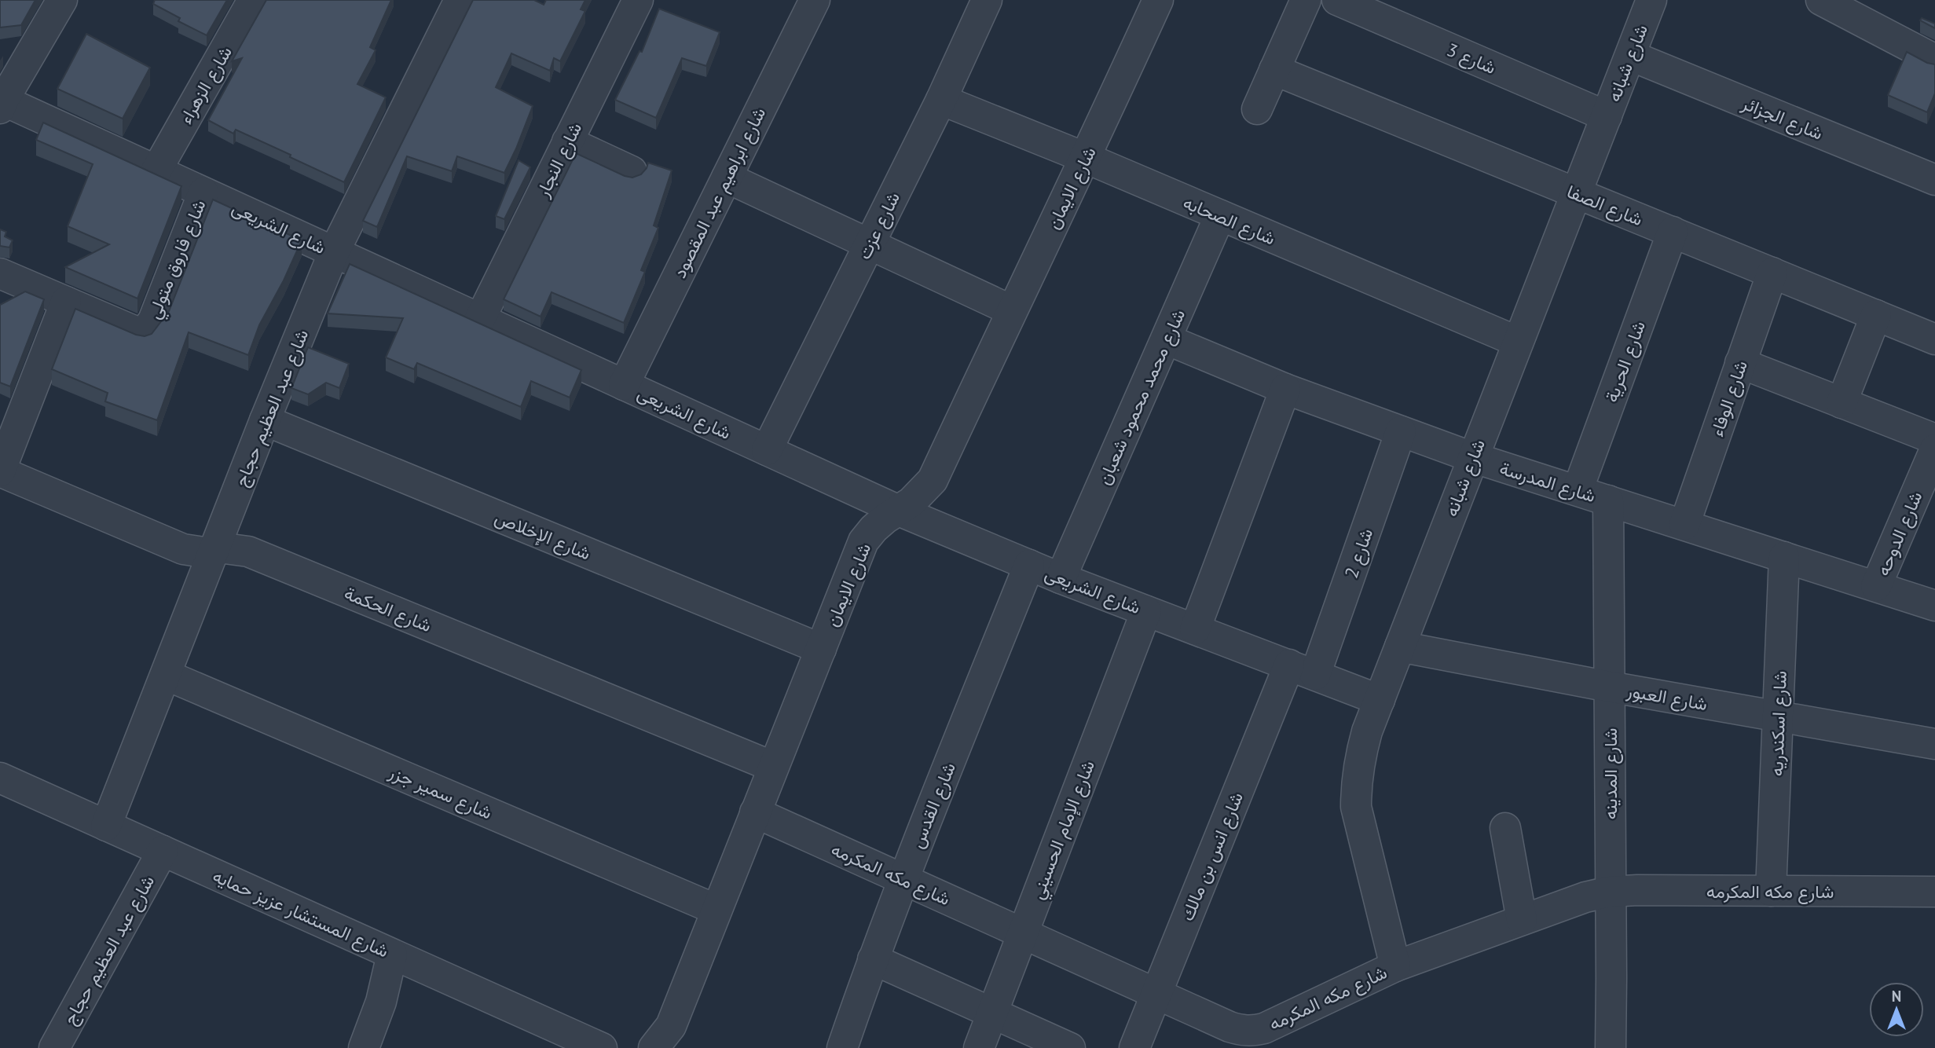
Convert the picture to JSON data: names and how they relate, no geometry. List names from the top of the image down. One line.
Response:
{"streets":{"street":["شارع 3","شارع شبانه","شارع الزهراء","شارع الجزائر","شارع النجار","شارع الايمان","شارع ابراهيم عبد المقصود","شارع الصفا","شارع الصحابه","شارع عزت","شارع الشريعى","شارع فاروق متولي","شارع الحرية","شارع محمد محمود شعبان","شارع الوفاء","شارع عبد العظيم حجاج","شارع المدرسة","شارع الدوحه","شارع الإخلاص","شارع 2","شارع الحكمة","شارع العبور","شارع اسكندريه","شارع المدينه","شارع سمير جزر","شارع القدس","شارع الإمام الحسيني","شارع انس بن مالك","شارع مكه المكرمه","شارع المستشار عزيز حمايه"]},"crossings":[["شارع 3","شارع شبانه"],["شارع شبانه","شارع الجزائر"],["شارع شبانه","شارع الصفا"],["شارع شبانه","شارع الصحابه"],["شارع شبانه","شارع الشريعى"],["شارع شبانه","شارع المدرسة"],["شارع شبانه","شارع العبور"],["شارع شبانه","شارع مكه المكرمه"],["شارع الزهراء","شارع الشريعى"],["شارع النجار","شارع الشريعى"],["شارع الايمان","شارع الصحابه"],["شارع الايمان","شارع الشريعى"],["شارع الايمان","شارع الإخلاص"],["شارع الايمان","شارع الحكمة"],["شارع الايمان","شارع سمير جزر"],["شارع الايمان","شارع مكه المكرمه"],["شارع ابراهيم عبد المقصود","شارع الشريعى"],["شارع الصفا","شارع الحرية"],["شارع الصفا","شارع الوفاء"],["شارع الصحابه","شارع عزت"],["شارع الصحابه","شارع محمد محمود شعبان"],["شارع عزت","شارع الشريعى"],["شارع الشريعى","شارع فاروق متولي"],["شارع الشريعى","شارع محمد محمود شعبان"],["شارع الشريعى","شارع عبد العظيم حجاج"],["شارع الشريعى","شارع 2"],["شارع الشريعى","شارع القدس"],["شارع الشريعى","شارع الإمام الحسيني"],["شارع الشريعى","شارع انس بن مالك"],["شارع الحرية","شارع المدرسة"],["شارع محمد محمود شعبان","شارع المدرسة"],["شارع الوفاء","شارع المدرسة"],["شارع عبد العظيم حجاج","شارع الإخلاص"],["شارع عبد العظيم حجاج","شارع الحكمة"],["شارع عبد العظيم حجاج","شارع سمير جزر"],["شارع عبد العظيم حجاج","شارع المستشار عزيز حمايه"],["شارع المدرسة","شارع الدوحه"],["شارع المدرسة","شارع 2"],["شارع المدرسة","شارع اسكندريه"],["شارع المدرسة","شارع المدينه"],["شارع 2","شارع انس بن مالك"],["شارع العبور","شارع اسكندريه"],["شارع العبور","شارع المدينه"],["شارع اسكندريه","شارع مكه المكرمه"],["شارع المدينه","شارع مكه المكرمه"],["شارع القدس","شارع مكه المكرمه"],["شارع الإمام الحسيني","شارع مكه المكرمه"],["شارع انس بن مالك","شارع مكه المكرمه"]],"north":"top"}
